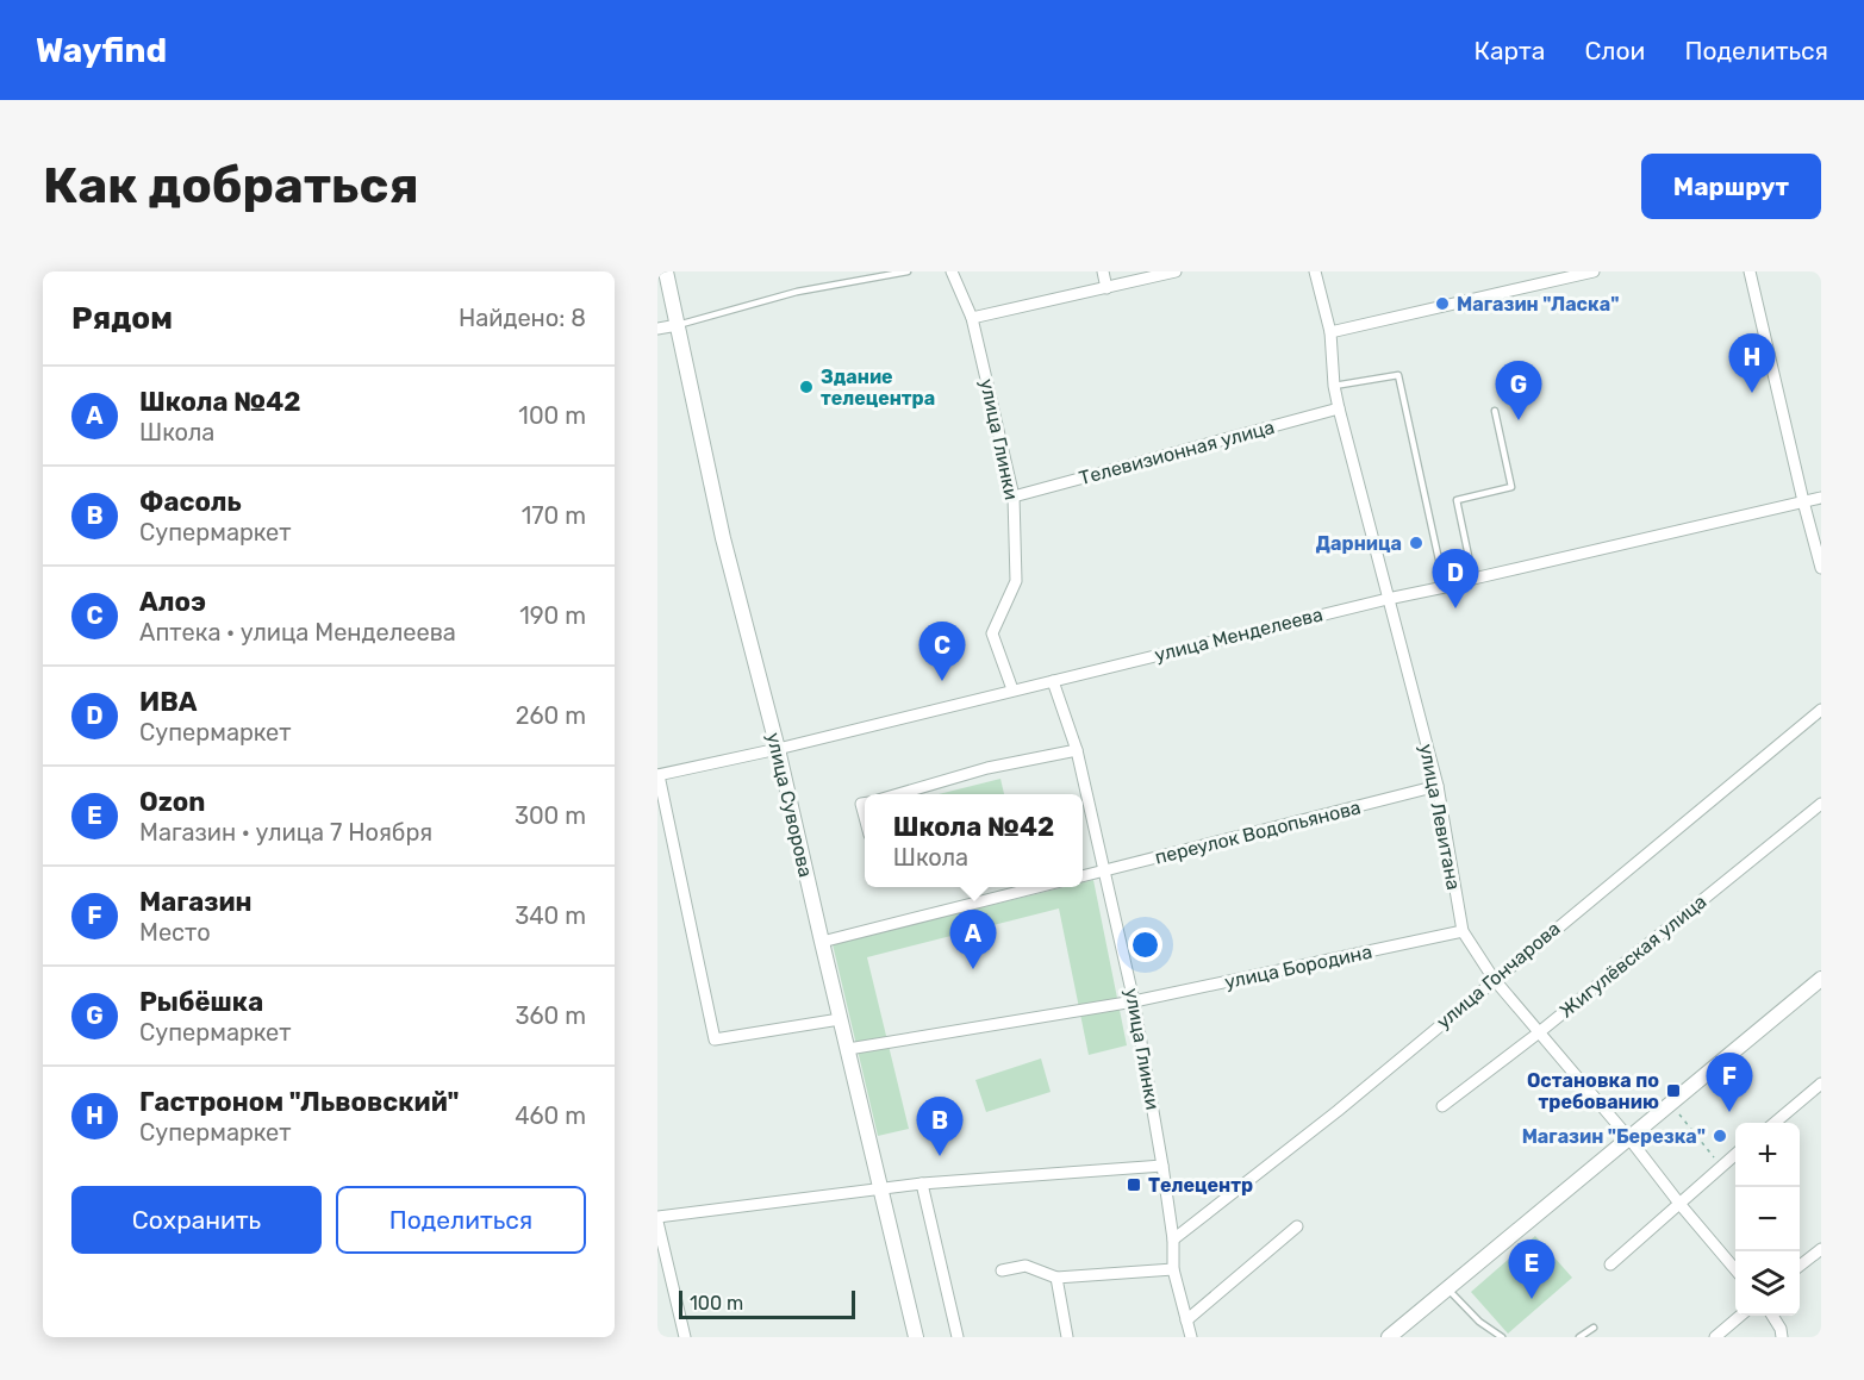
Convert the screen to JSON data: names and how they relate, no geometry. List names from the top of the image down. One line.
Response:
{"streets":{"street":["улица Глинки","Телевизионная улица","улица Менделеева","улица Суворова","улица Левитана","переулок Водопьянова","Жигулёвская улица","улица Бородина","улица Гончарова"]},"crossings":[["улица Глинки","Телевизионная улица"],["улица Глинки","улица Менделеева"],["улица Глинки","переулок Водопьянова"],["улица Глинки","улица Бородина"],["улица Глинки","улица Гончарова"],["Телевизионная улица","улица Левитана"],["улица Менделеева","улица Суворова"],["улица Менделеева","улица Левитана"],["улица Суворова","улица Бородина"],["улица Левитана","переулок Водопьянова"],["улица Левитана","Жигулёвская улица"],["улица Левитана","улица Бородина"],["улица Левитана","улица Гончарова"]],"places":{"other":["Магазин \"Ласка\"","Здание телецентра","Дарница","Магазин \"Березка\""],"transit":["Остановка по требованию","Телецентр"]},"scale_bar":"100 m","page":{"header":"Wayfind","nav":["Карта","Слои","Поделиться"],"buttons":["Маршрут",["Сохранить","Поделиться"]],"title":"Как добраться","heading":["Рядом","Найдено: 8"],"pins":["H","G","D","C","A","F","B","E"],"list":[{"mark":"A","name":"Школа №42","note":"Школа","value":"100 m"},{"mark":"B","name":"Фасоль","note":"Супермаркет","value":"170 m"},{"mark":"C","name":"Алоэ","note":"Аптека · улица Менделеева","value":"190 m"},{"mark":"D","name":"ИВА","note":"Супермаркет","value":"260 m"},{"mark":"E","name":"Ozon","note":"Магазин · улица 7 Ноября","value":"300 m"},{"mark":"F","name":"Магазин","note":"Место","value":"340 m"},{"mark":"G","name":"Рыбёшка","note":"Супермаркет","value":"360 m"},{"mark":"H","name":"Гастроном \"Львовский\"","note":"Супермаркет","value":"460 m"}],"popup":["Школа №42","Школа"],"map_buttons":["+","−"],"scale":"100 m"}}
